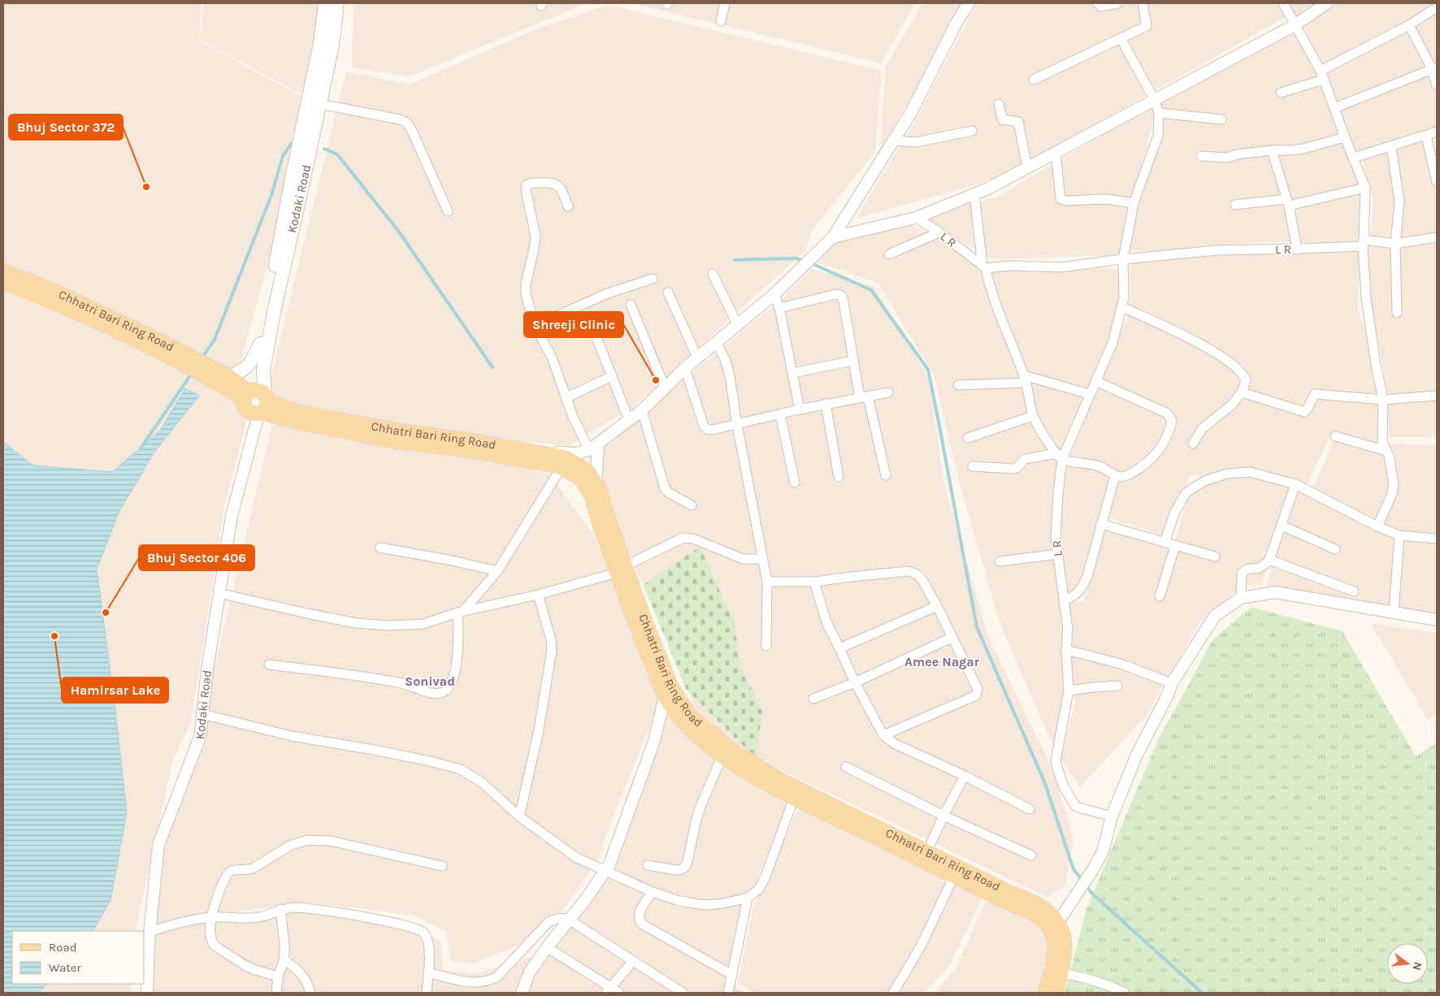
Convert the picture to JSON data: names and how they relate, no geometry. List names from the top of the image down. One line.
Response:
{"streets":{"main road":["Kodaki Road","Chhatri Bari Ring Road"],"street":["L R"]},"crossings":[["Kodaki Road","Chhatri Bari Ring Road"]],"districts":["Amee Nagar","Sonivad"],"places":["Bhuj Sector 372","Shreeji Clinic","Bhuj Sector 406","Hamirsar Lake"],"legend":["Road","Water"],"north":"right"}
